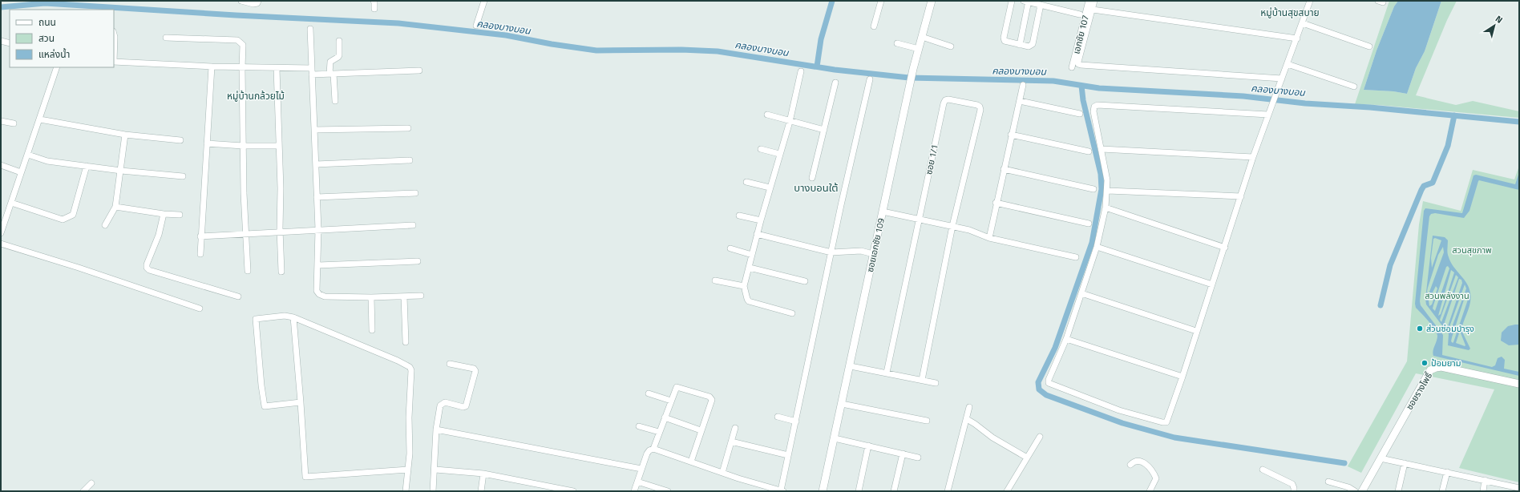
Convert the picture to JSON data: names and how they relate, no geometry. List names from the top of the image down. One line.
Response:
{"streets":{"street":["เอกชัย 107","ซอย 1/1","ซอยเอกชัย 109","ซอยรางโพธิ์"]},"districts":["หมู่บ้านสุขสบาย","หมู่บ้านกล้วยไม้","บางบอนใต้"],"water":["คลองบางบอน"],"parks":["สวนสุขภาพ","สวนพลังงาน"],"places":["ส่วนซ่อมบำรุง","ป้อมยาม"],"legend":["ถนน","สวน","แหล่งน้ำ"],"north":"top right"}
